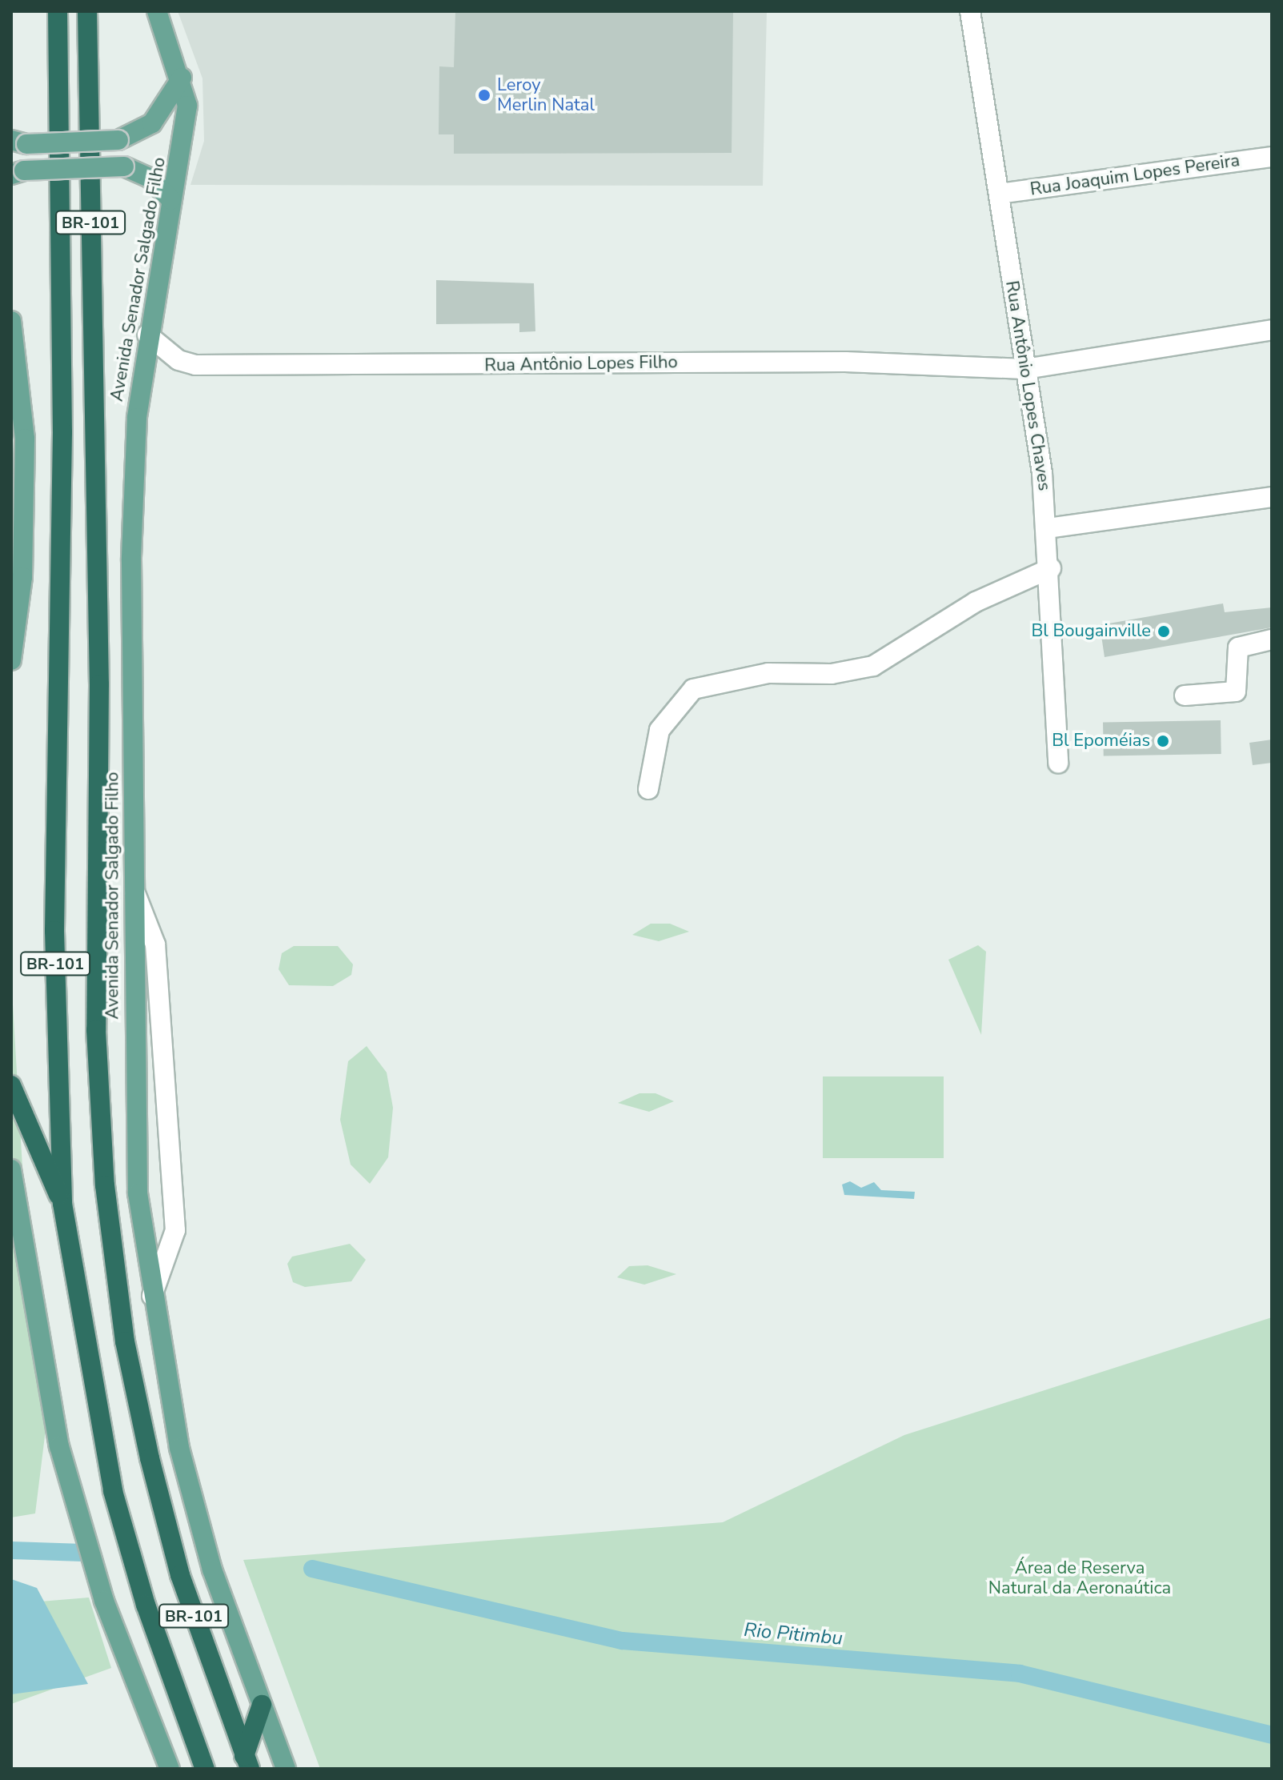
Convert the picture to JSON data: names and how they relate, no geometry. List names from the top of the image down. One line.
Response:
{"streets":{"highway":["BR-101","Avenida Senador Salgado Filho"],"street":["Rua Joaquim Lopes Pereira","Rua Antônio Lopes Filho","Rua Antônio Lopes Chaves"]},"crossings":[["Rua Joaquim Lopes Pereira","Rua Antônio Lopes Chaves"],["Avenida Senador Salgado Filho","Rua Antônio Lopes Filho"],["Rua Antônio Lopes Filho","Rua Antônio Lopes Chaves"]],"water":["Rio Pitimbu"],"parks":["Área de Reserva Natural da Aeronaútica"],"places":["Leroy Merlin Natal","Bl Bougainville","Bl Epoméias"]}
